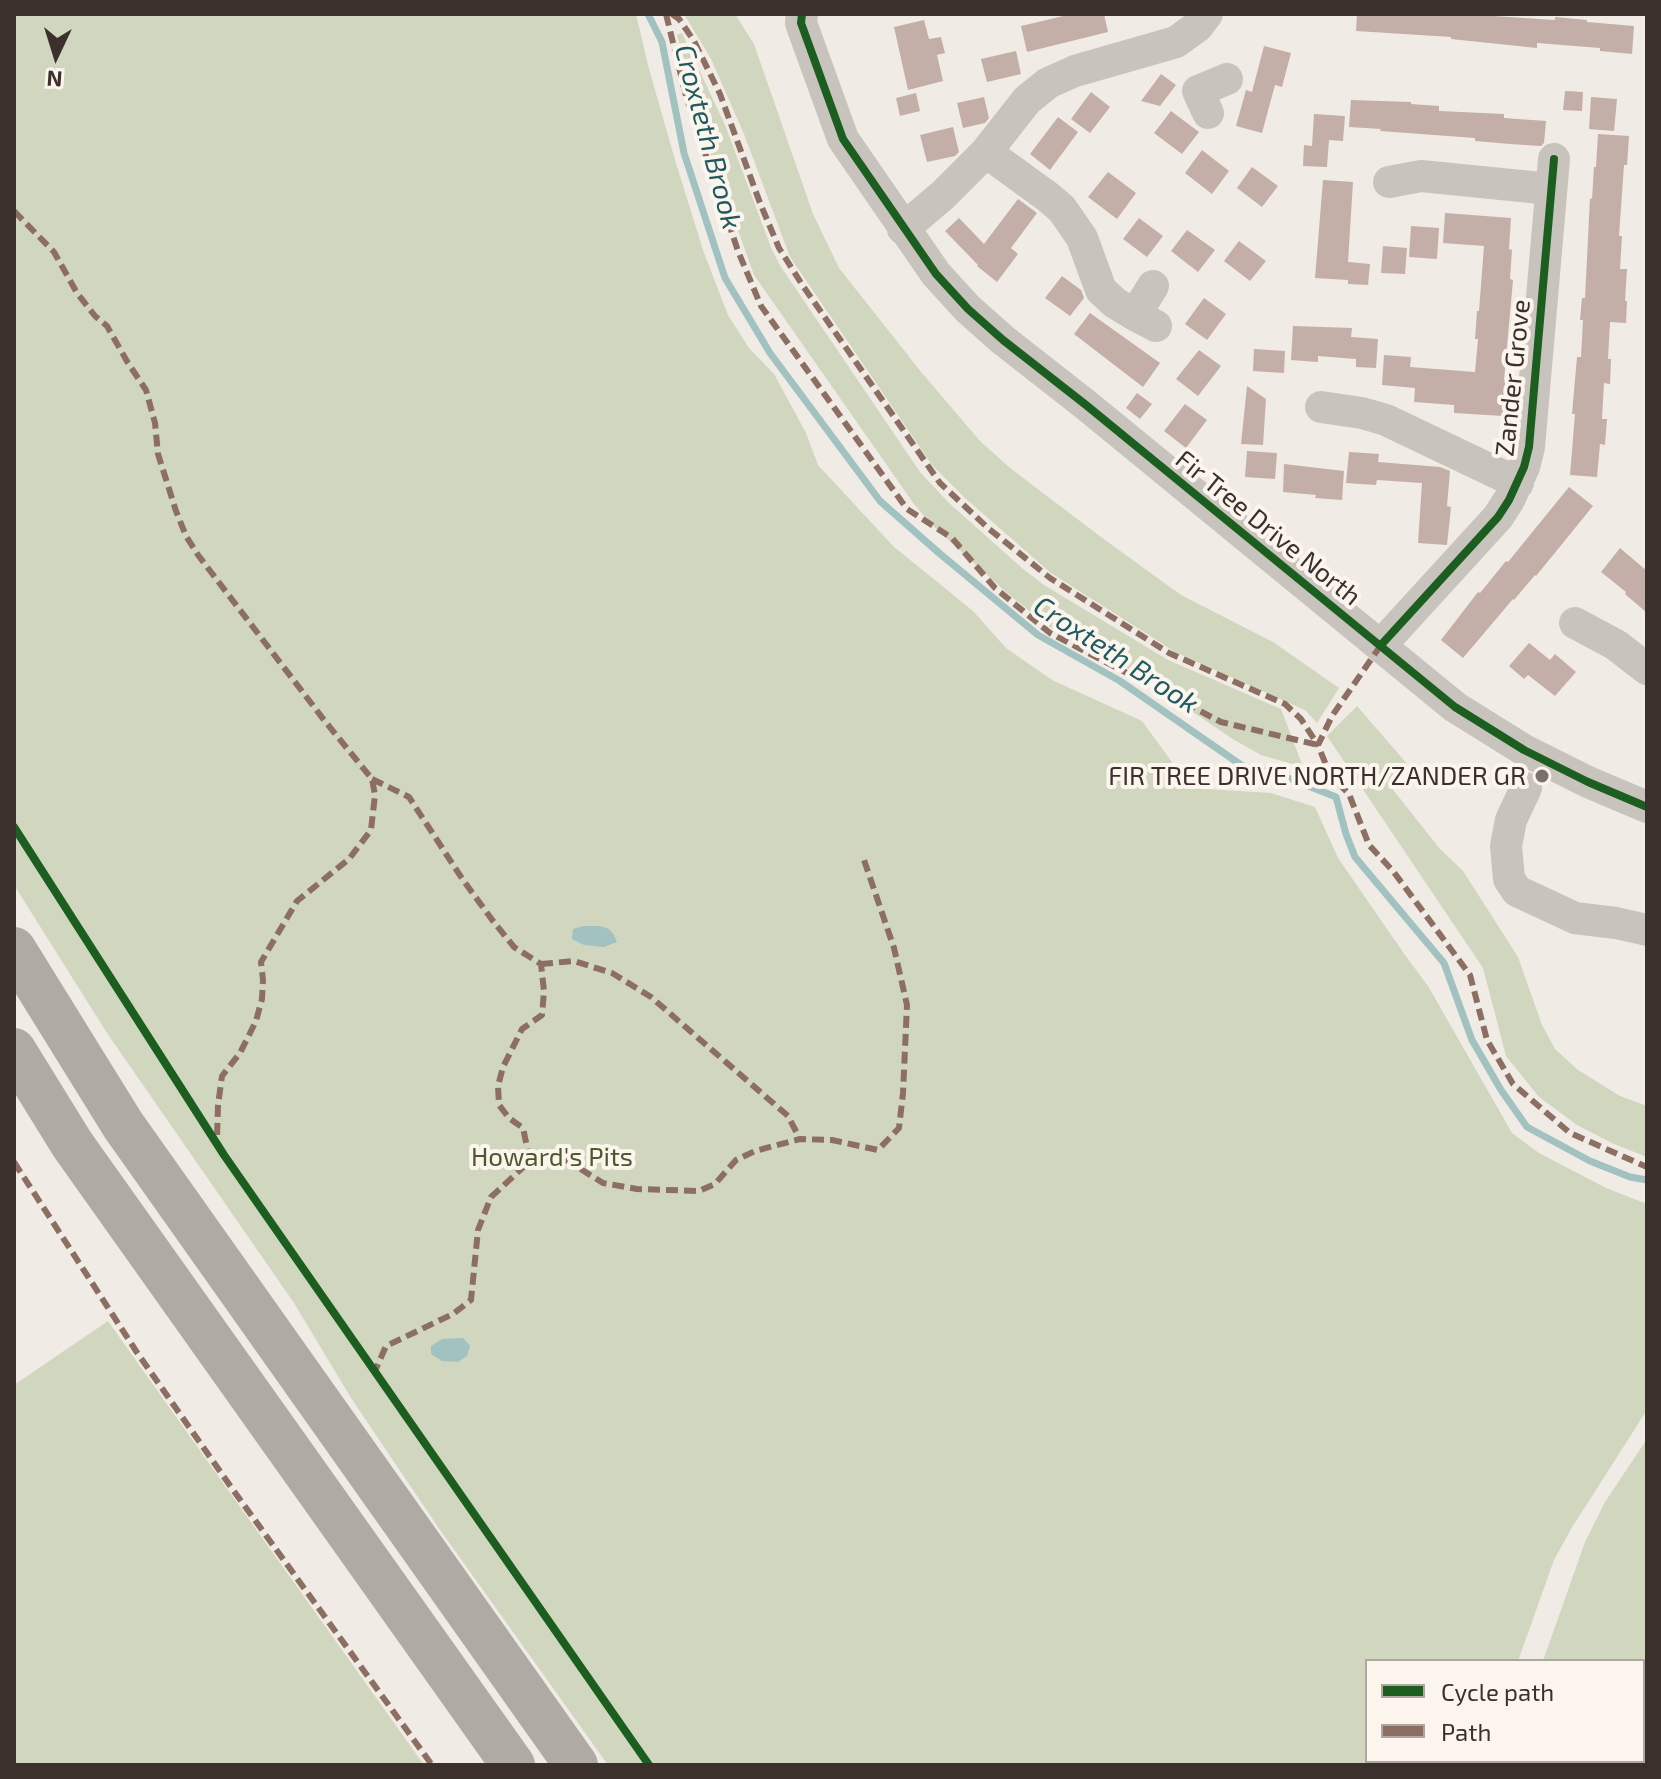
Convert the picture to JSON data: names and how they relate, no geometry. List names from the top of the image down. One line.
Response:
{"streets":{"street":["Zander Grove","Fir Tree Drive North"]},"crossings":[["Zander Grove","Fir Tree Drive North"]],"water":["Croxteth Brook"],"parks":["Howard's Pits"],"places":["FIR TREE DRIVE NORTH/ZANDER GR"],"legend":["Cycle path","Path"],"north":"bottom"}
